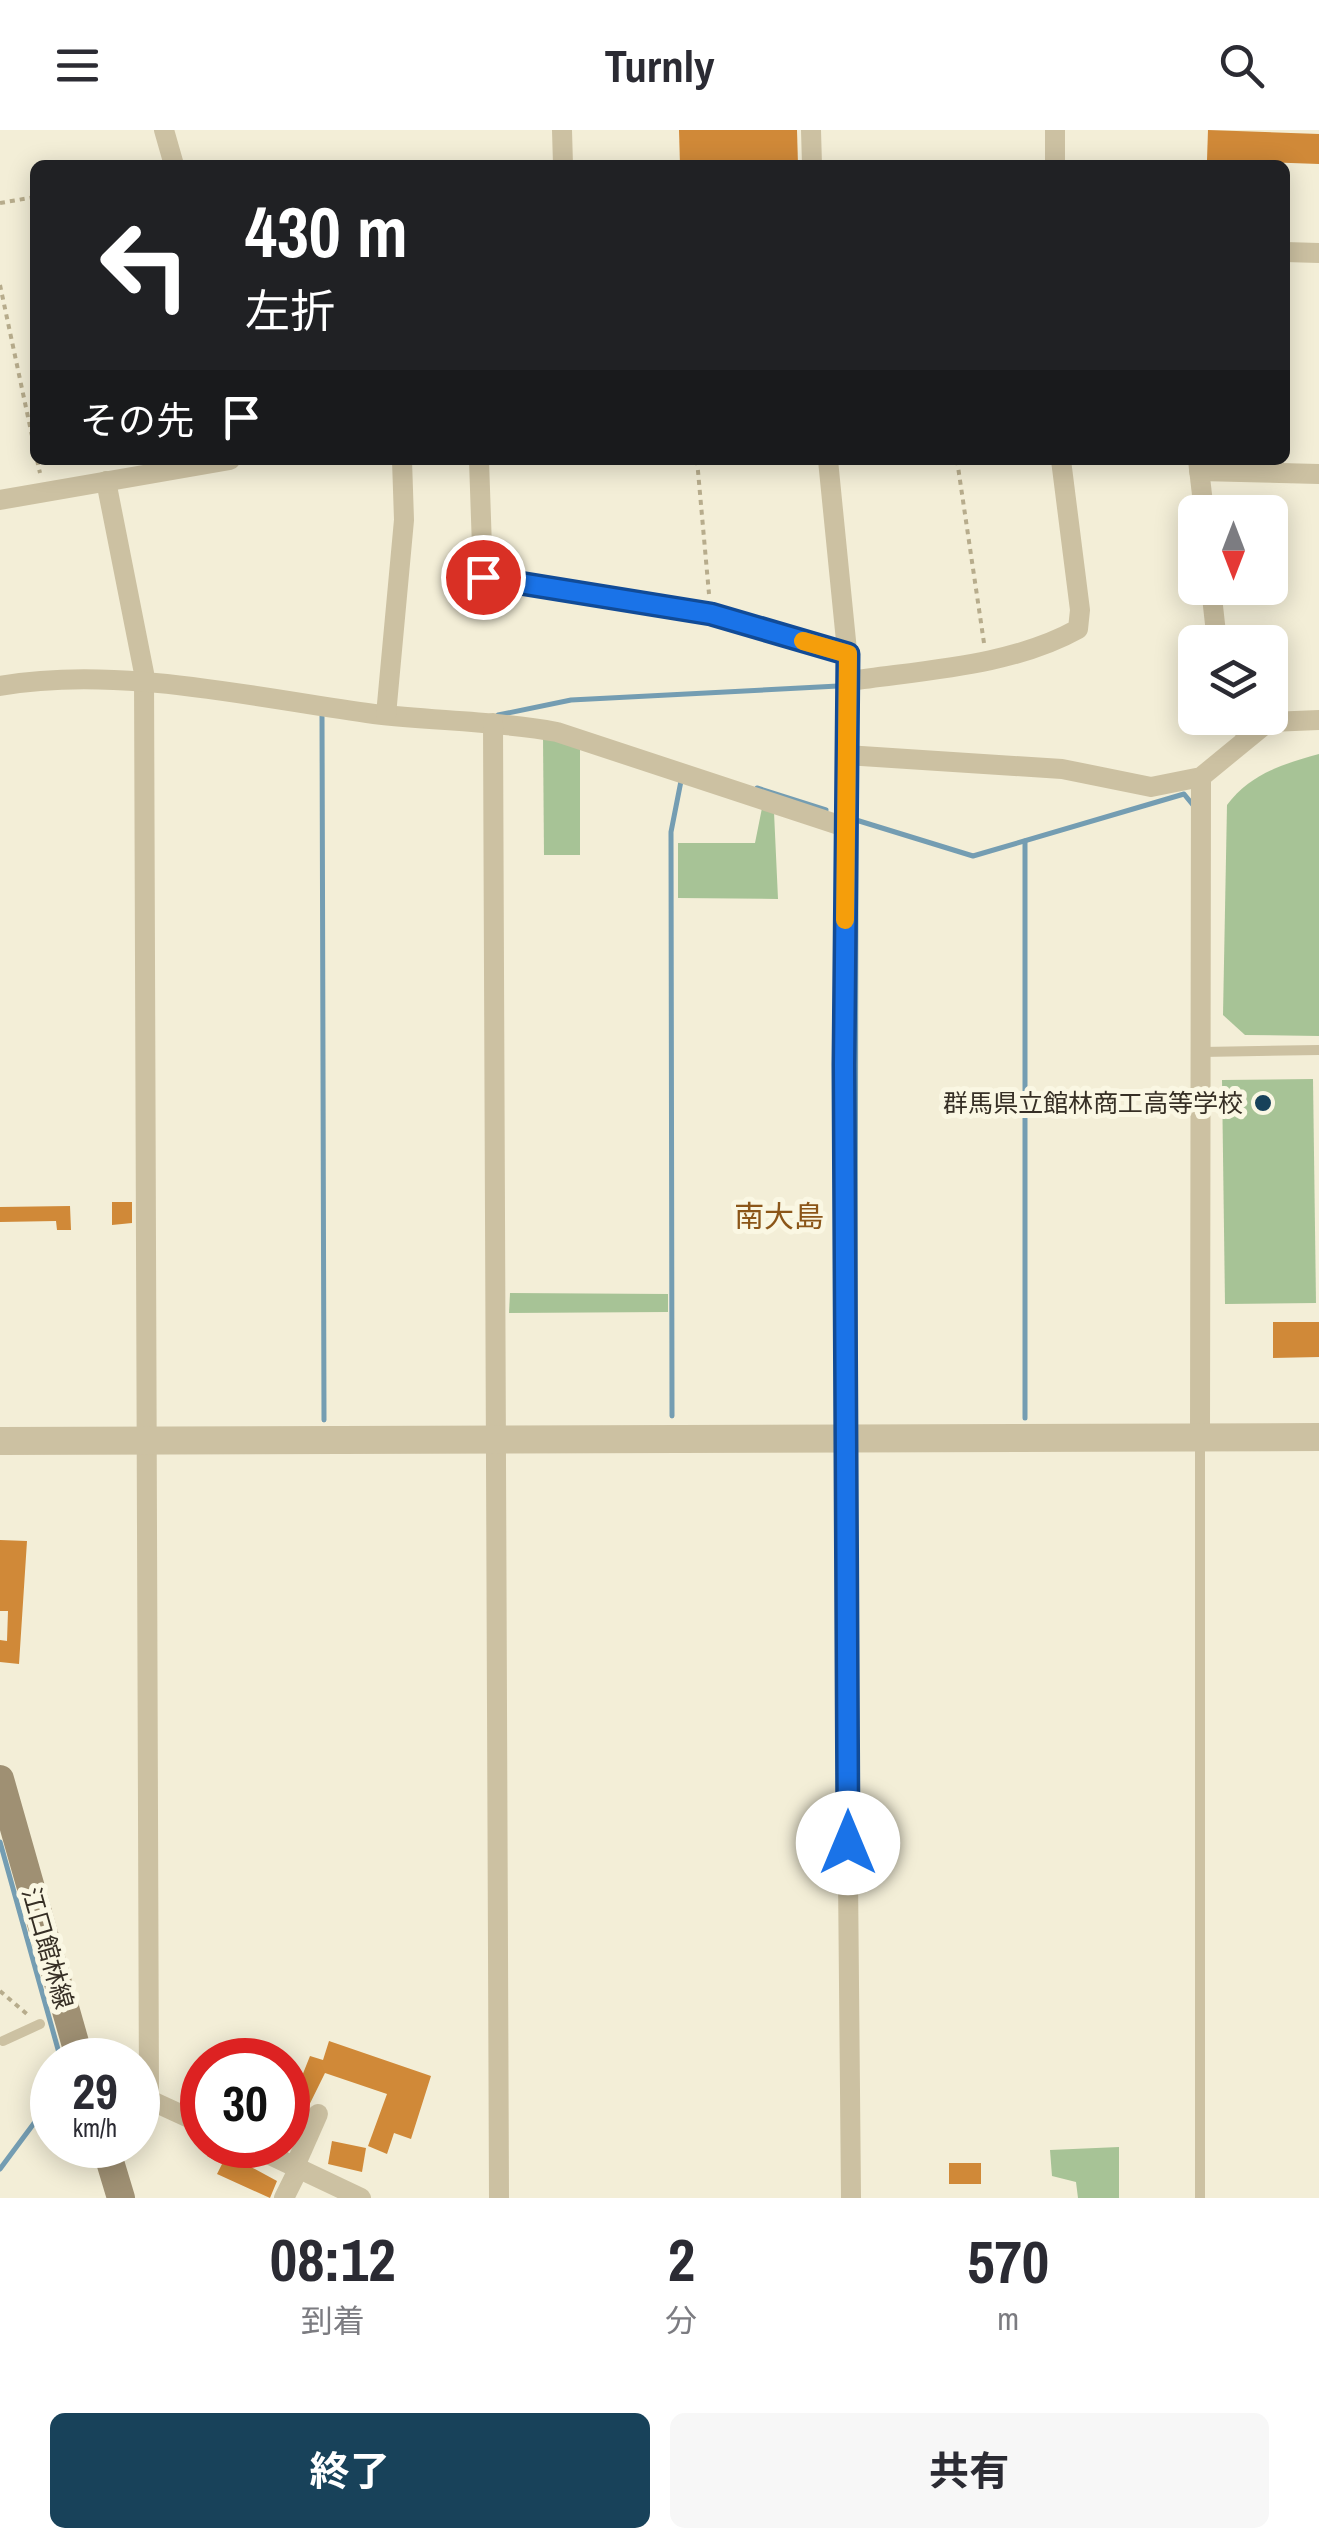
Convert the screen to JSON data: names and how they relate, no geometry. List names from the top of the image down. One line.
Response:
{"streets":{"main road":["江口館林線"]},"districts":["南大島"],"places":["群馬県立館林商工高等学校"],"north":"bottom","page":{"header":"Turnly","turn":["430 m","左折"],"then":"その先","speed":"29 km/h","limit":"30","eta":["08:12","到着","2","分","570","m"],"buttons":["終了","共有"]}}
